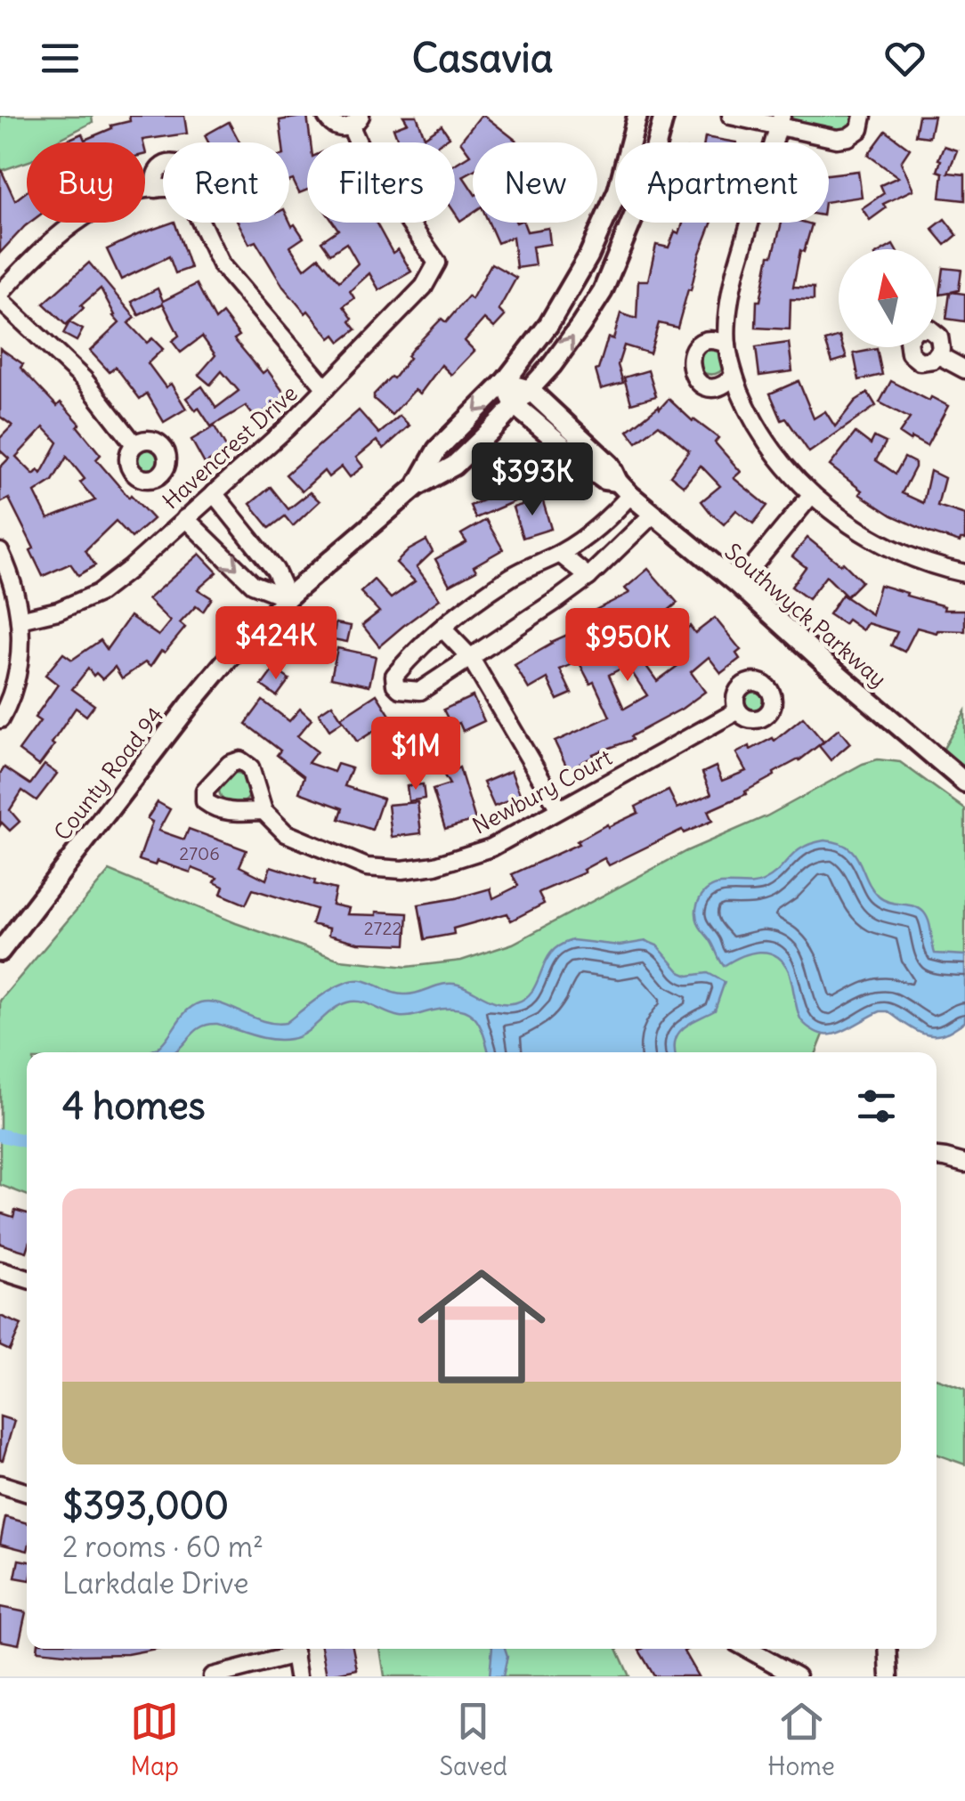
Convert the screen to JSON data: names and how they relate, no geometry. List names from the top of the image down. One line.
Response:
{"streets":{"street":["Havencrest Drive","Southwyck Parkway","County Road 94","Newbury Court"]},"crossings":[["Southwyck Parkway","County Road 94"]],"house_numbers":["2706","2722"],"north":"top","page":{"header":"Casavia","chip":["Buy","Rent","Filters","New","Apartment"],"price":["$393K","$424K","$950K","$1M"],"heading":"4 homes","list":[{"name":"$393,000","note":"2 rooms · 60 m² · Larkdale Drive"}],"tabs":["Map","Saved","Home"]}}
